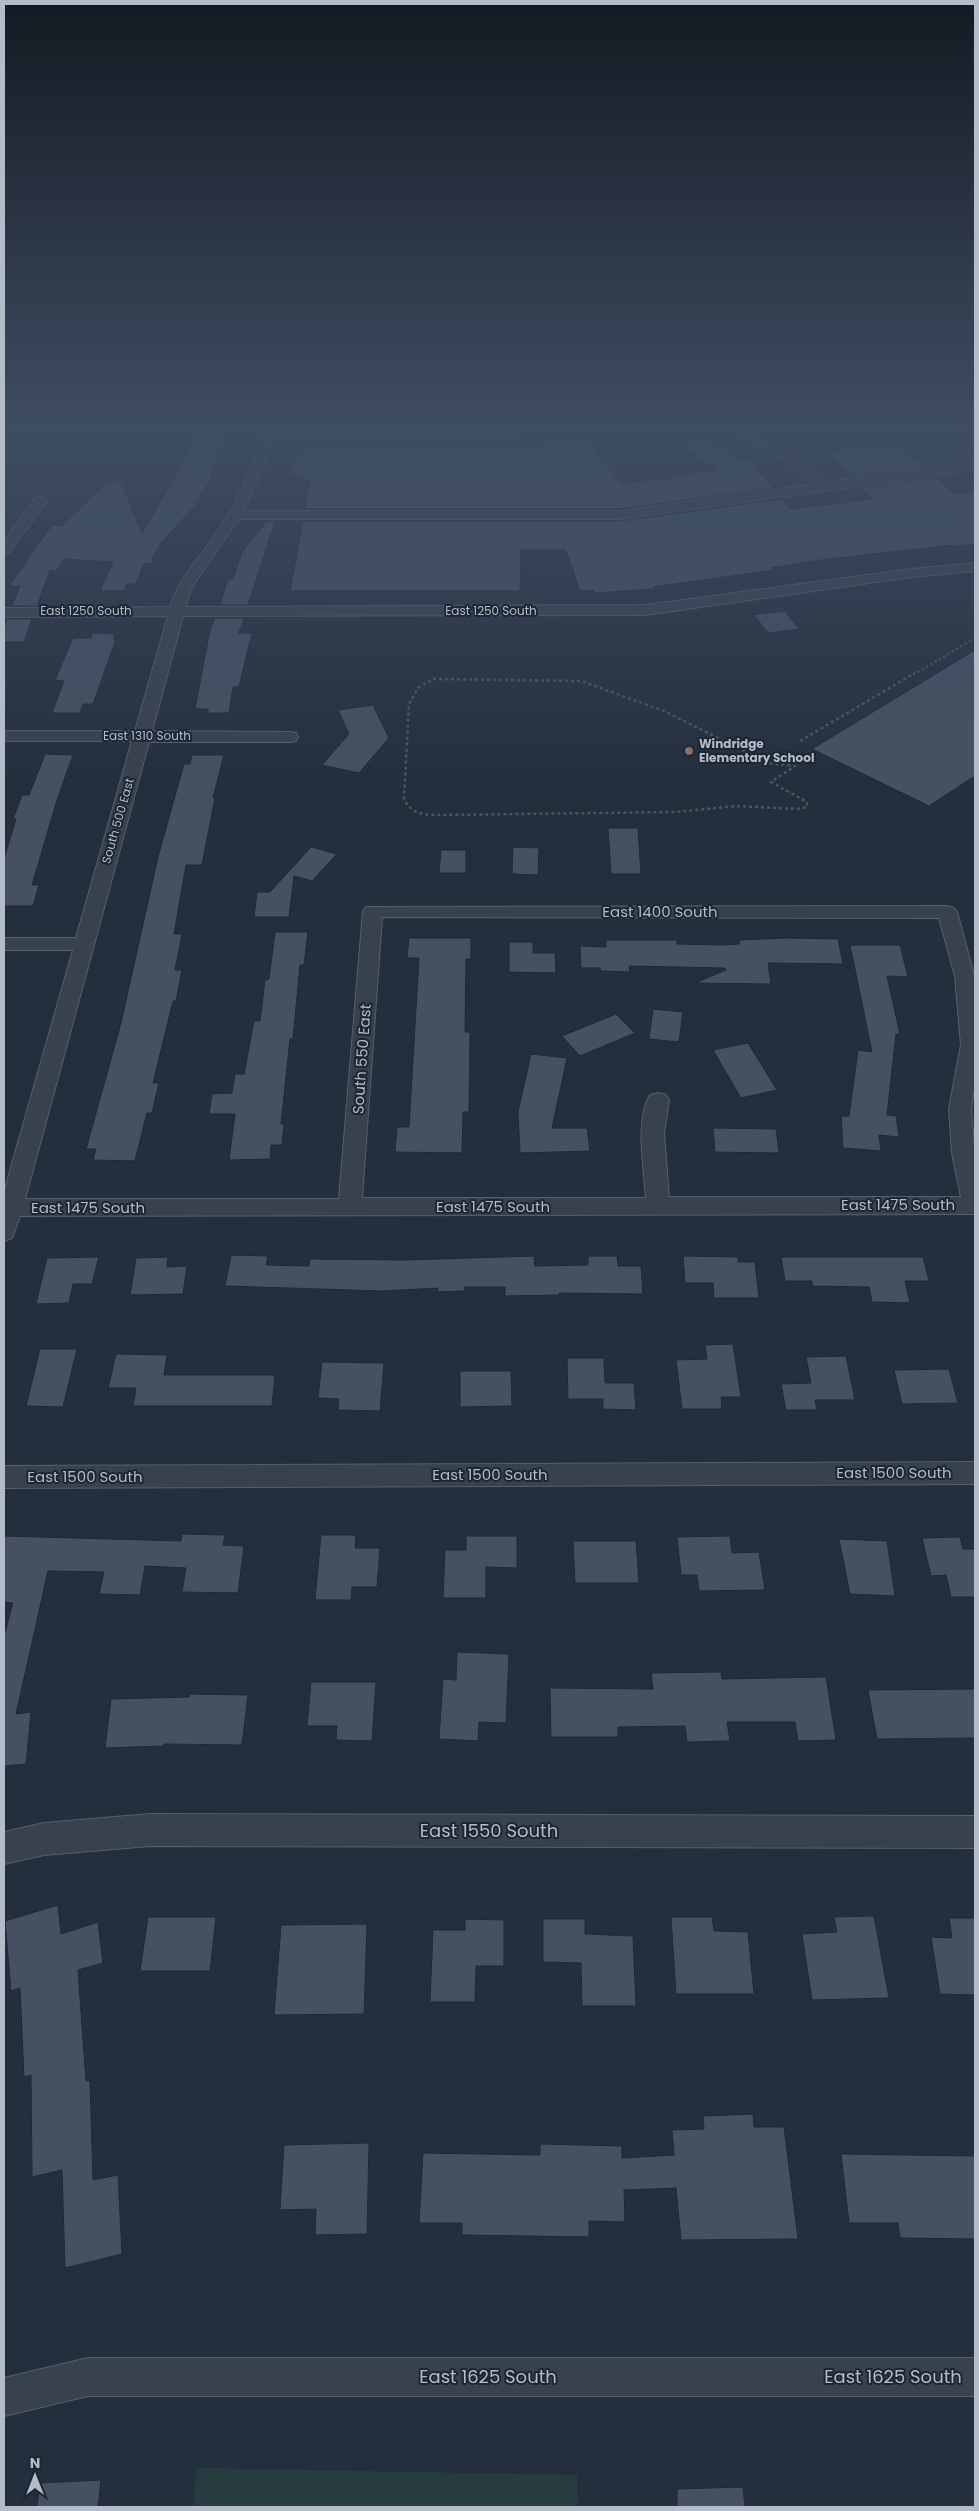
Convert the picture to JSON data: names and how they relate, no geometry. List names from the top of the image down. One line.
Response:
{"streets":{"street":["East 1250 South","East 1310 South","South 500 East","East 1400 South","South 550 East","East 1475 South","East 1500 South","East 1550 South","East 1625 South"]},"crossings":[["East 1250 South","South 500 East"],["East 1310 South","South 500 East"],["South 500 East","East 1475 South"],["East 1400 South","South 550 East"],["East 1400 South","East 1475 South"],["South 550 East","East 1475 South"]],"places":["Windridge Elementary School"],"north":"top"}
